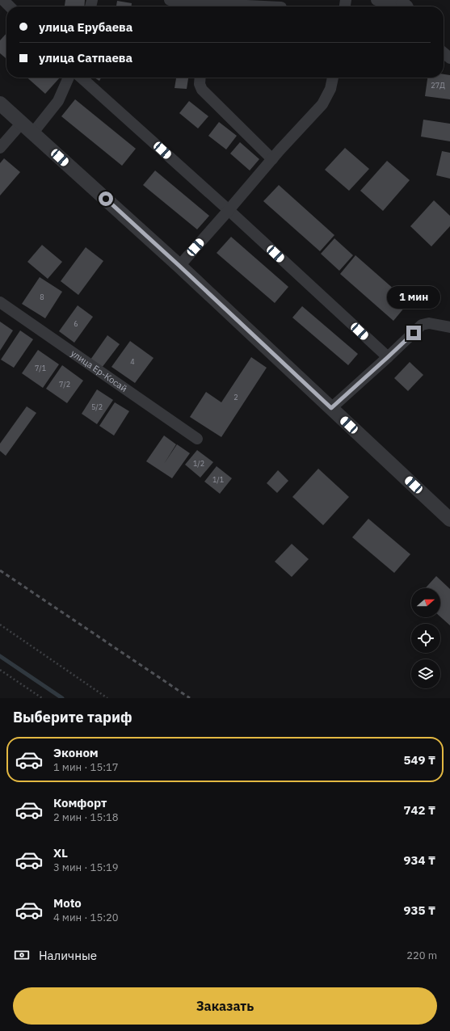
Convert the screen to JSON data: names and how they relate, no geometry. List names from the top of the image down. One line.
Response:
{"streets":{"street":["улица Ер-Косай"]},"house_numbers":["27Д","8","6","4","7/1","7/2","2","5/2","1/2","1/1"],"north":"right","page":{"banner":["улица Ерубаева","улица Сатпаева"],"bubble":"1 мин","heading":"Выберите тариф","list":[{"name":"Эконом","note":"1 мин · 15:17","value":"549 ₸"},{"name":"Комфорт","note":"2 мин · 15:18","value":"742 ₸"},{"name":"XL","note":"3 мин · 15:19","value":"934 ₸"},{"name":"Moto","note":"4 мин · 15:20","value":"935 ₸"}],"pay":["Наличные","220 m"],"buttons":"Заказать"}}
